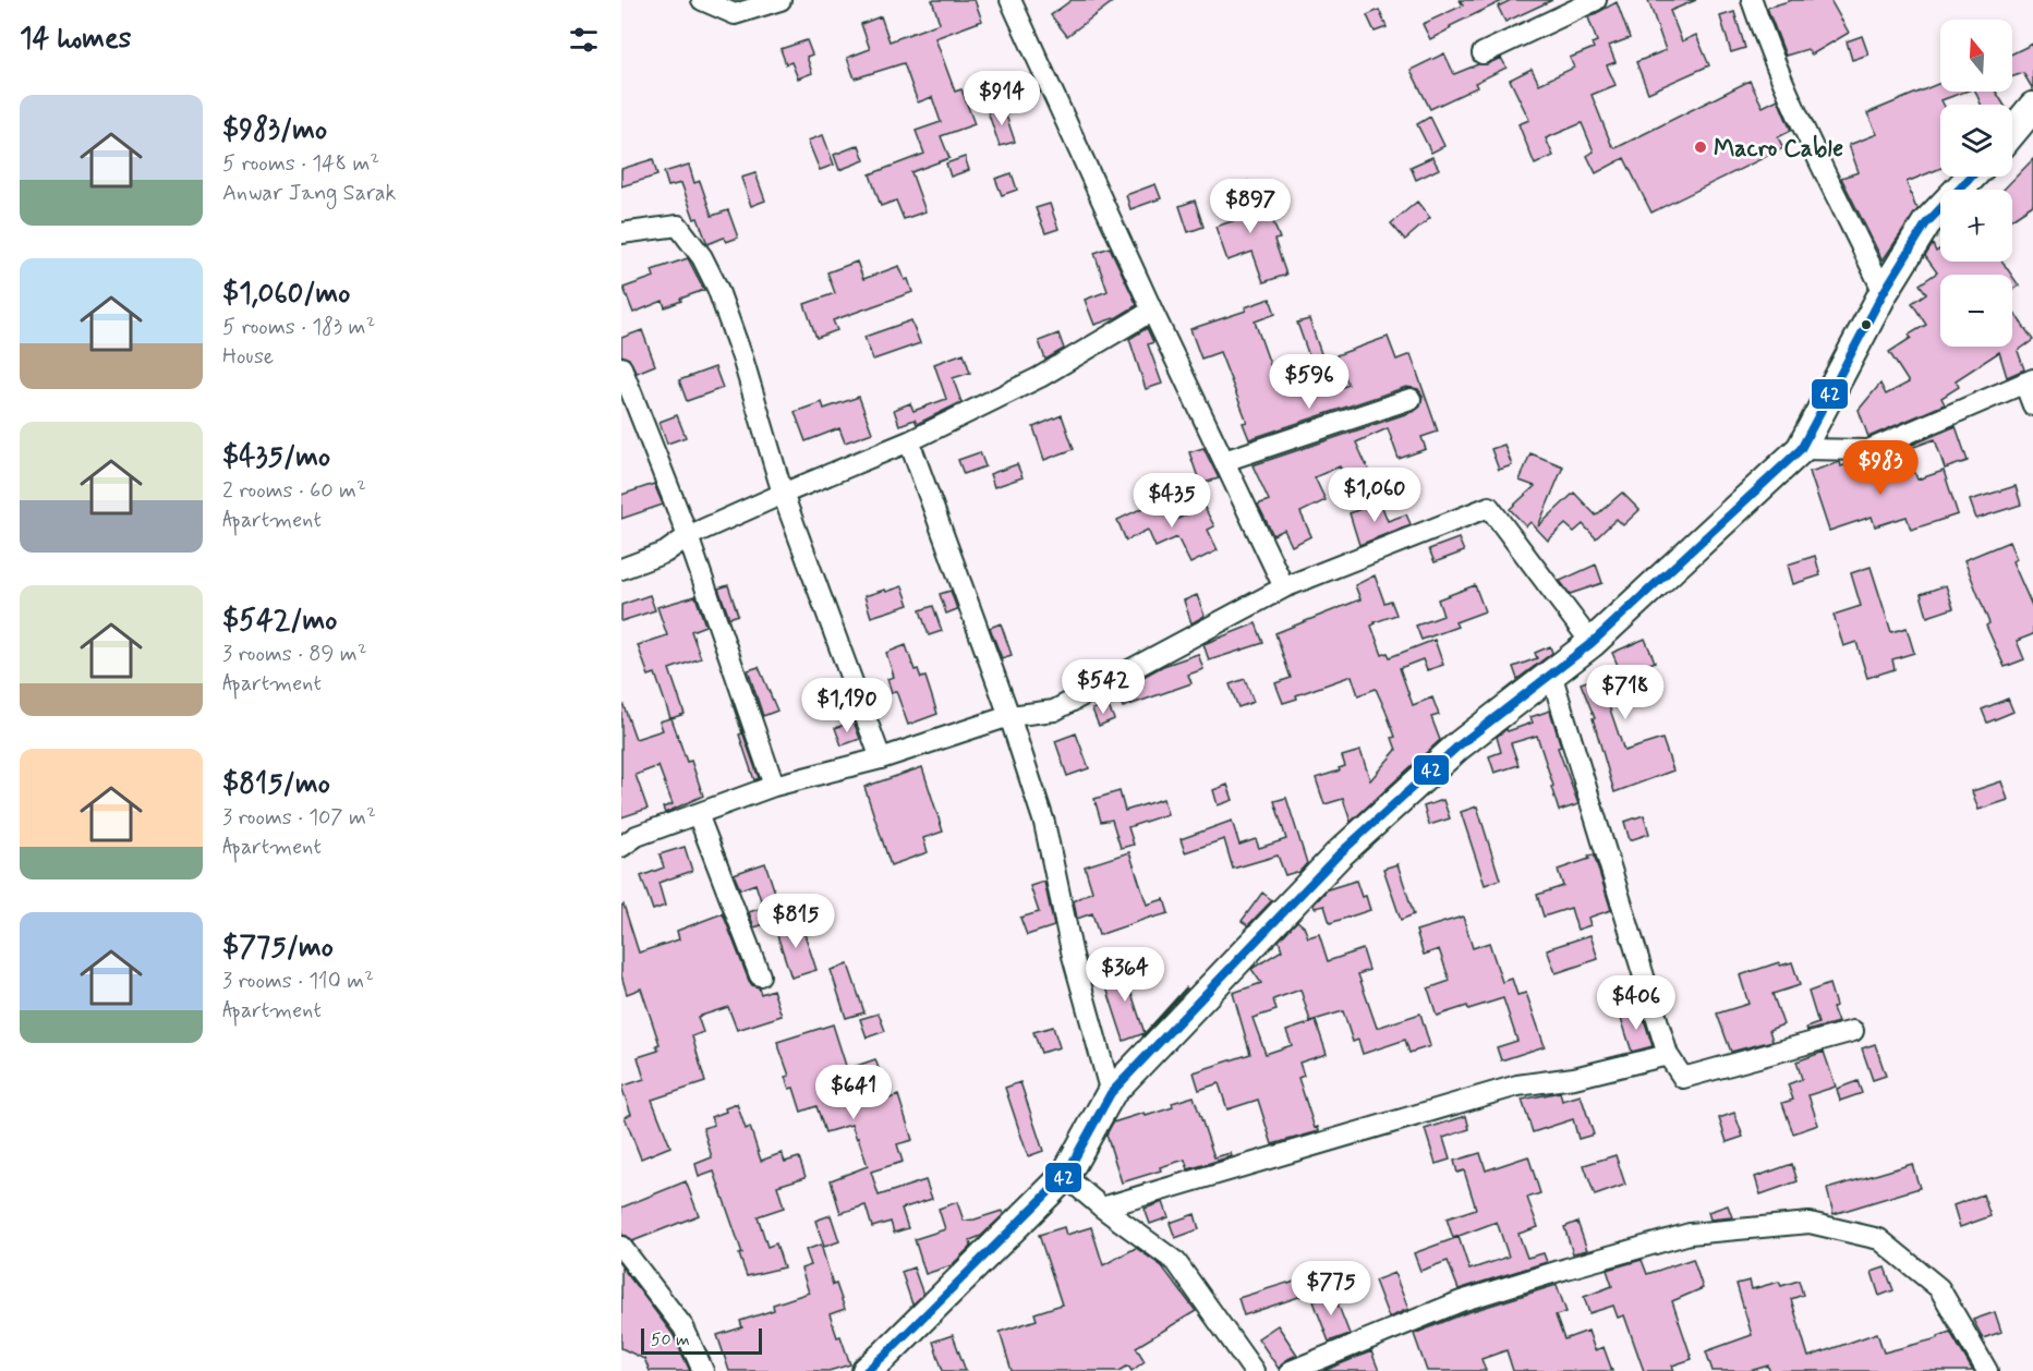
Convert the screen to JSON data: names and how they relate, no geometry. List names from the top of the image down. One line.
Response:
{"places":["Macro Cable"],"lines":["transit line 42"],"scale_bar":"50 m","north":"top","page":{"heading":"14 homes","map_buttons":["+","−"],"price":["$914","$897","$596","$983","$1,060","$435","$542","$718","$1,190","$815","$364","$406","$641","$775"],"list":[{"name":"$983/mo","note":"5 rooms · 148 m² · Anwar Jang Sarak"},{"name":"$1,060/mo","note":"5 rooms · 183 m² · House"},{"name":"$435/mo","note":"2 rooms · 60 m² · Apartment"},{"name":"$542/mo","note":"3 rooms · 89 m² · Apartment"},{"name":"$815/mo","note":"3 rooms · 107 m² · Apartment"},{"name":"$775/mo","note":"3 rooms · 110 m² · Apartment"}],"scale":"50 m"}}
